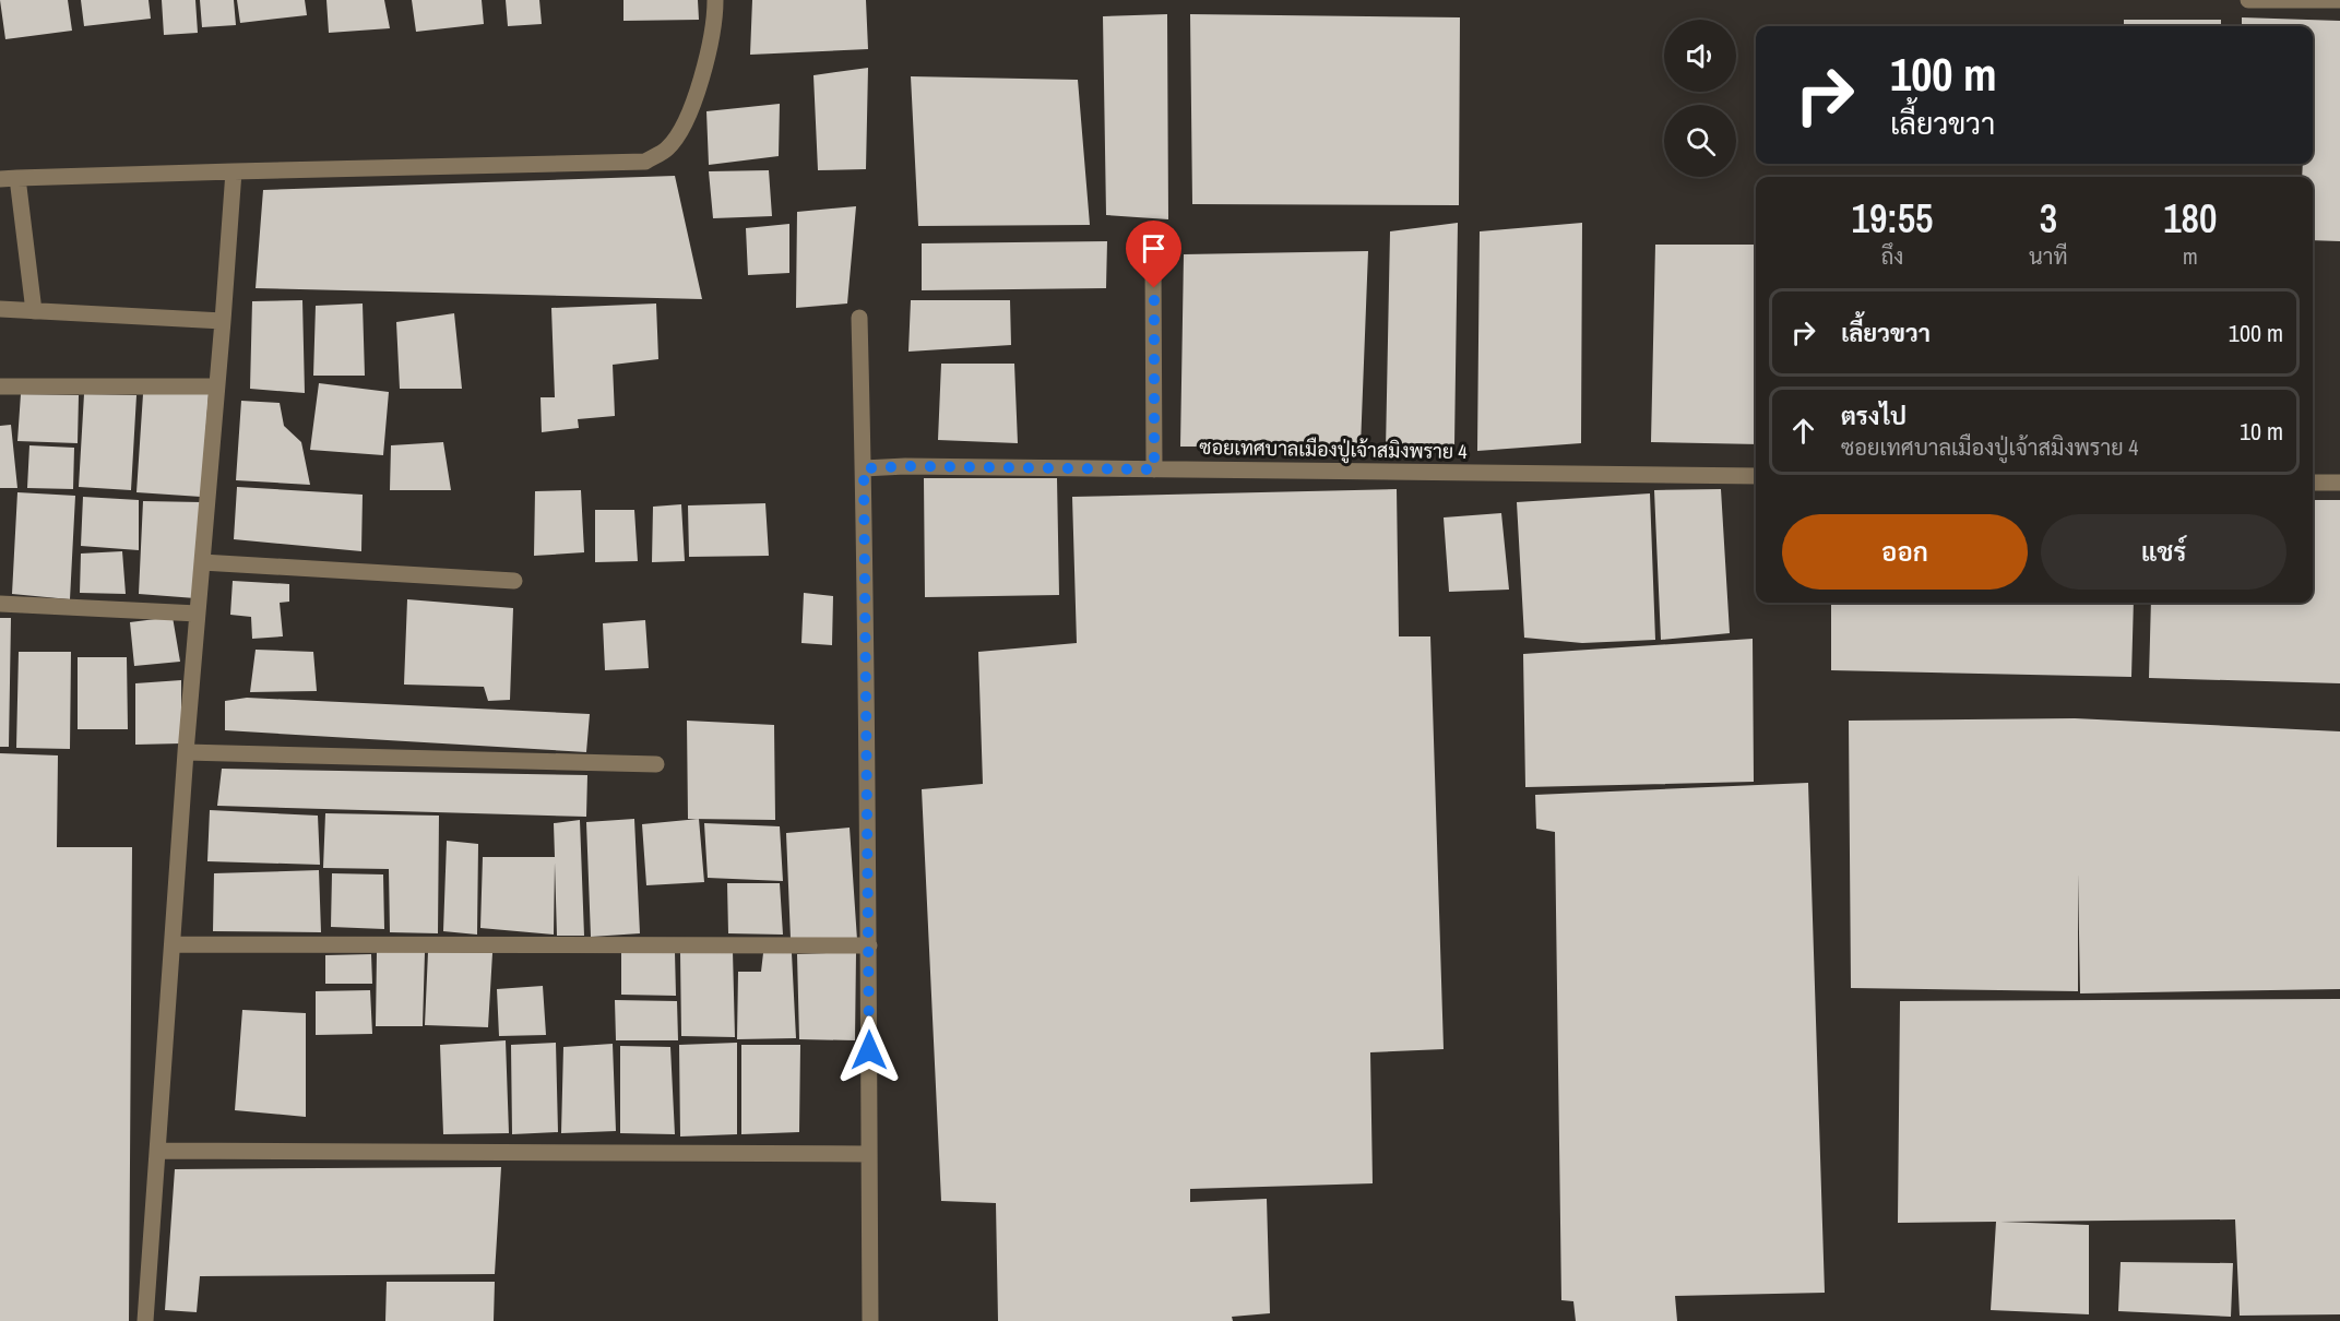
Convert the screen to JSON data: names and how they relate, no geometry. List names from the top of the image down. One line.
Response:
{"streets":{"street":["ซอยเทศบาลเมืองปู่เจ้าสมิงพราย 4"]},"page":{"turn":["100 m","เลี้ยวขวา"],"eta":["19:55","ถึง","3","นาที","180","m"],"list":[{"name":"เลี้ยวขวา","value":"100 m"},{"name":"ตรงไป","note":"ซอยเทศบาลเมืองปู่เจ้าสมิงพราย 4","value":"10 m"}],"buttons":["ออก","แชร์"]}}
